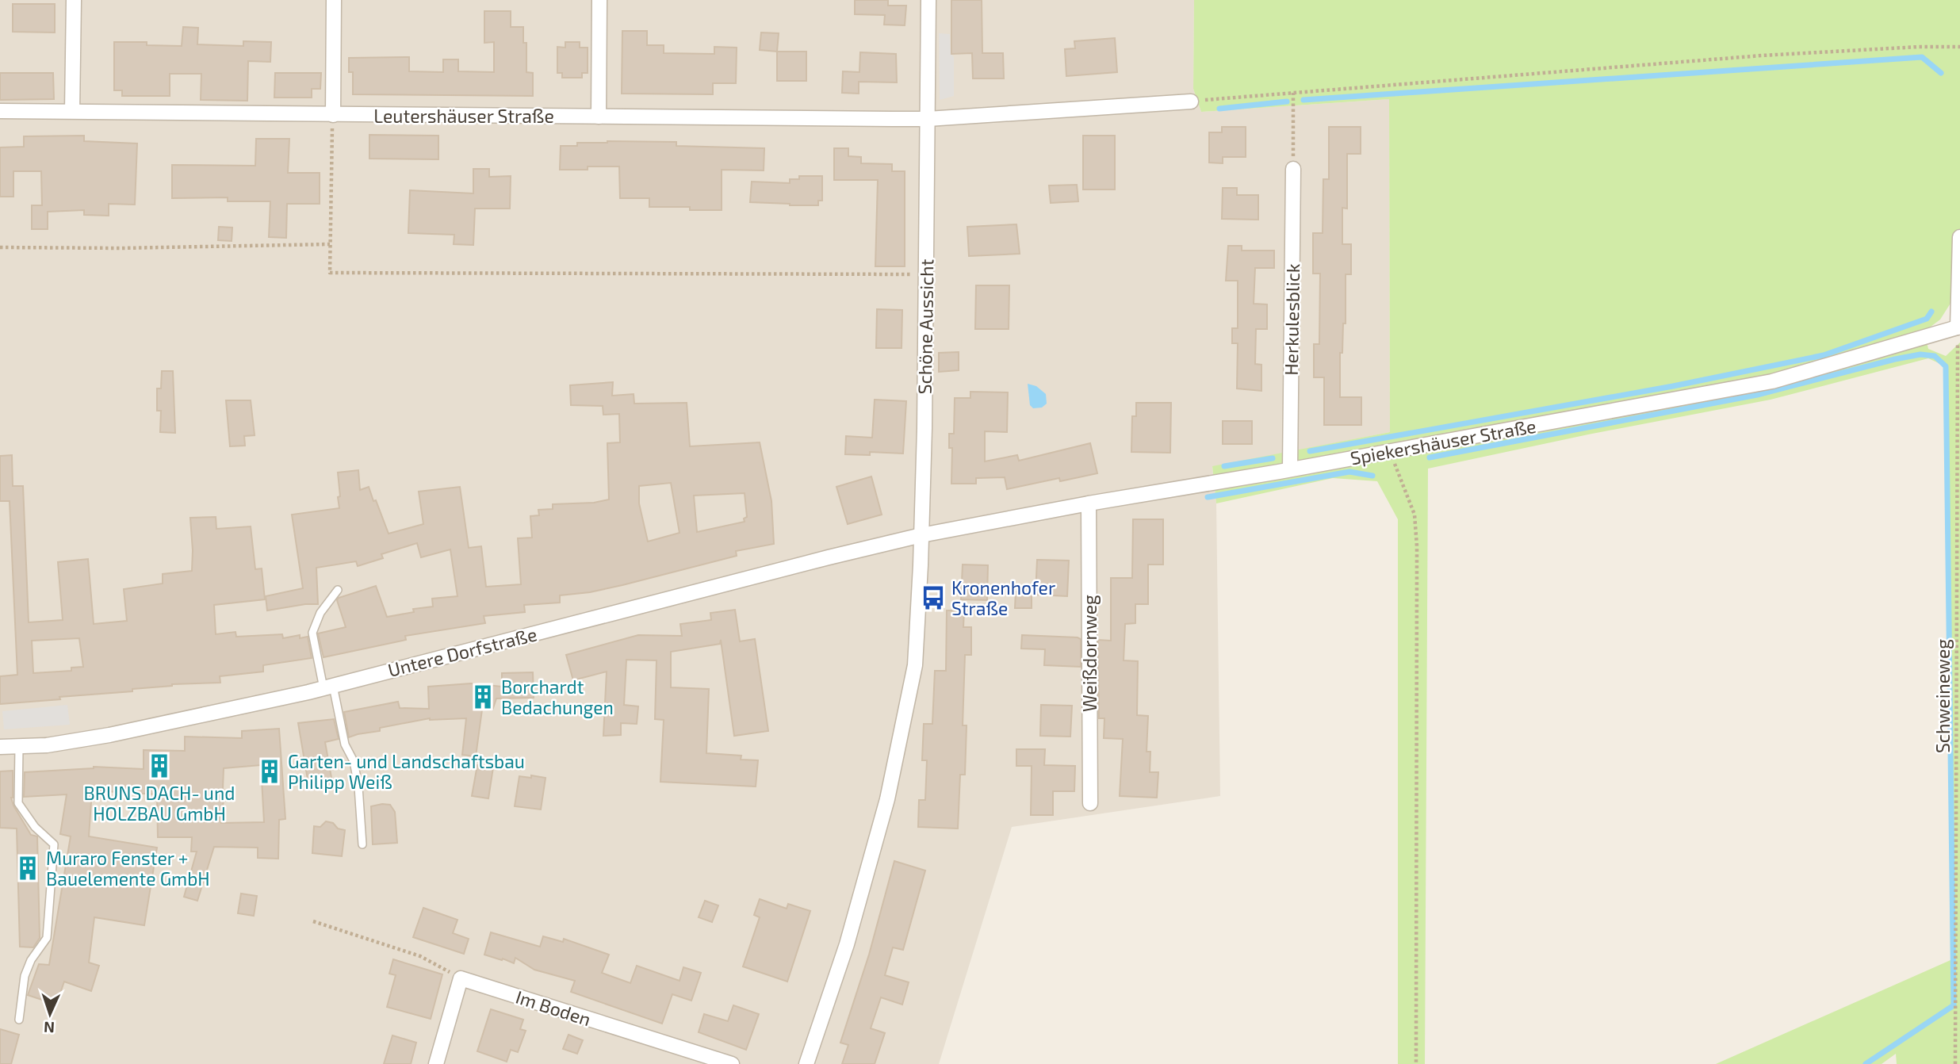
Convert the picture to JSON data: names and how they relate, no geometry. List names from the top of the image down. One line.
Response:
{"streets":{"street":["Leutershäuser Straße","Herkulesblick","Schöne Aussicht","Spiekershäuser Straße","Untere Dorfstraße","Weißdornweg","Im Boden"],"path":["Schweineweg"]},"crossings":[["Leutershäuser Straße","Schöne Aussicht"],["Herkulesblick","Spiekershäuser Straße"],["Schöne Aussicht","Spiekershäuser Straße"],["Schöne Aussicht","Untere Dorfstraße"],["Spiekershäuser Straße","Untere Dorfstraße"],["Spiekershäuser Straße","Weißdornweg"],["Spiekershäuser Straße","Schweineweg"]],"places":{"bus stop":["Kronenhofer Straße"],"building":["Borchardt Bedachungen","BRUNS DACH- und HOLZBAU GmbH","Garten- und Landschaftsbau Philipp Weiß","Muraro Fenster + Bauelemente GmbH"]},"north":"bottom"}
